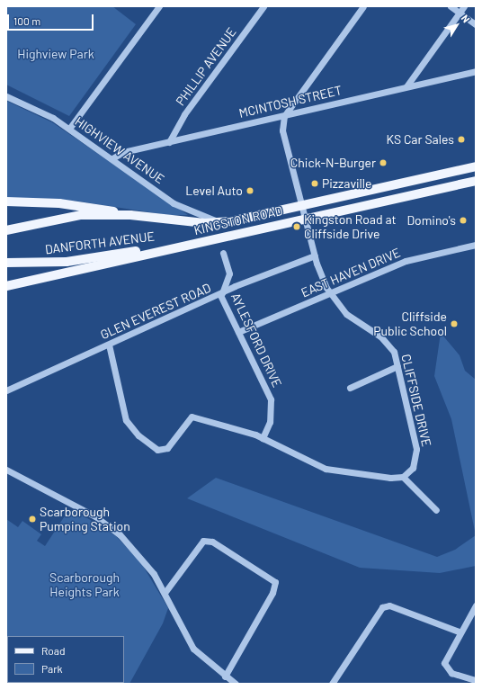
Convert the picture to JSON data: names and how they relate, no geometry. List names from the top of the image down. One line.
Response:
{"streets":{"main road":["KINGSTON ROAD","DANFORTH AVENUE"],"street":["PHILLIP AVENUE","MCINTOSH STREET","HIGHVIEW AVENUE","EAST HAVEN DRIVE","GLEN EVEREST ROAD","AYLESFORD DRIVE","CLIFFSIDE DRIVE"]},"crossings":[["PHILLIP AVENUE","MCINTOSH STREET"],["MCINTOSH STREET","HIGHVIEW AVENUE"],["MCINTOSH STREET","CLIFFSIDE DRIVE"],["HIGHVIEW AVENUE","KINGSTON ROAD"],["KINGSTON ROAD","DANFORTH AVENUE"],["KINGSTON ROAD","CLIFFSIDE DRIVE"],["EAST HAVEN DRIVE","AYLESFORD DRIVE"],["EAST HAVEN DRIVE","CLIFFSIDE DRIVE"],["GLEN EVEREST ROAD","AYLESFORD DRIVE"],["GLEN EVEREST ROAD","CLIFFSIDE DRIVE"]],"parks":["Highview Park","Scarborough Heights Park"],"places":["KS Car Sales","Chick-N-Burger","Pizzaville","Level Auto","Domino's","Kingston Road at Cliffside Drive","Cliffside Public School","Scarborough Pumping Station"],"legend":["Road","Park"],"scale_bar":"100 m","north":"top right"}
